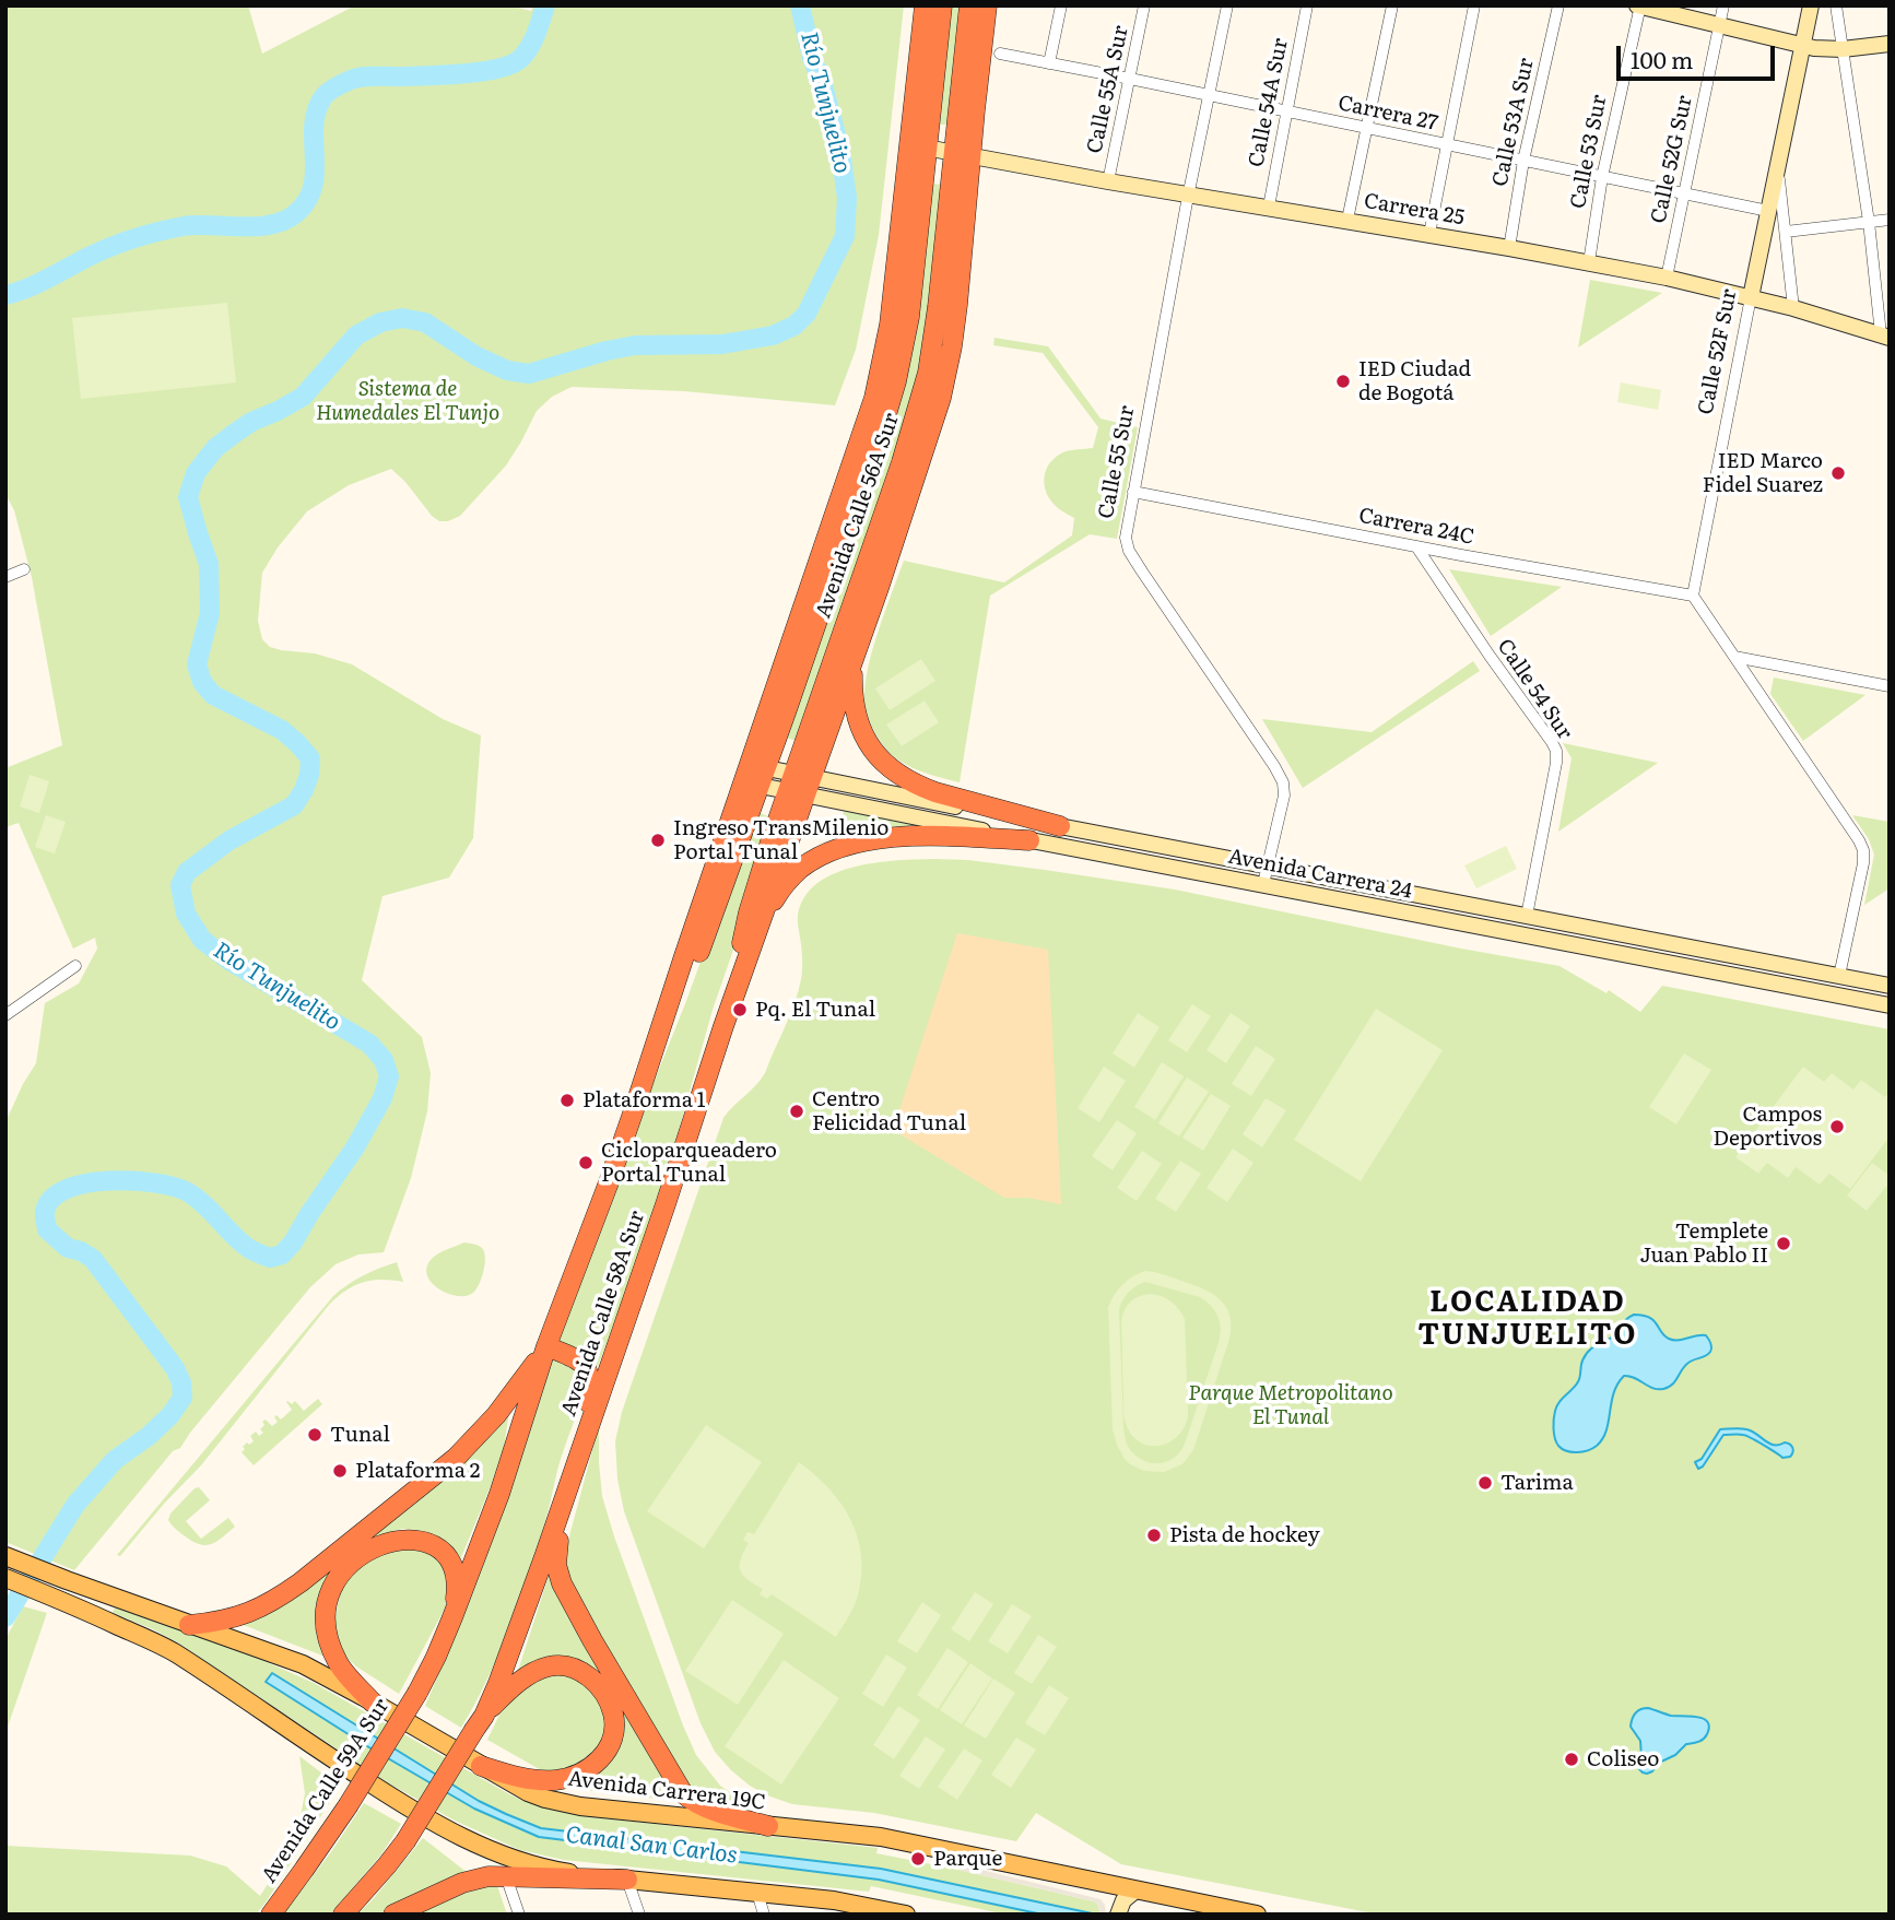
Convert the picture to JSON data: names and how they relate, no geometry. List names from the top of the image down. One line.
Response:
{"streets":{"highway":["Avenida Calle 56A Sur","Avenida Calle 58A Sur","Avenida Calle 59A Sur"],"main road":["Carrera 25","Calle 52F Sur","Avenida Carrera 24","Avenida Carrera 19C"],"street":["Calle 55A Sur","Calle 54A Sur","Carrera 27","Calle 53A Sur","Calle 53 Sur","Calle 52G Sur","Calle 55 Sur","Carrera 24C","Calle 54 Sur"]},"crossings":[["Calle 55A Sur","Carrera 27"],["Calle 55A Sur","Carrera 25"],["Calle 54A Sur","Carrera 27"],["Calle 54A Sur","Carrera 25"],["Carrera 27","Calle 53A Sur"],["Carrera 27","Calle 53 Sur"],["Carrera 27","Calle 52G Sur"],["Carrera 27","Calle 52F Sur"],["Carrera 27","Calle 55 Sur"],["Calle 53A Sur","Carrera 25"],["Calle 53 Sur","Carrera 25"],["Calle 52G Sur","Carrera 25"],["Carrera 25","Calle 52F Sur"],["Carrera 25","Calle 55 Sur"],["Carrera 25","Avenida Calle 56A Sur"],["Calle 52F Sur","Carrera 24C"],["Calle 55 Sur","Carrera 24C"],["Calle 55 Sur","Avenida Carrera 24"],["Avenida Calle 56A Sur","Avenida Carrera 24"],["Avenida Calle 56A Sur","Avenida Calle 58A Sur"],["Carrera 24C","Calle 54 Sur"],["Calle 54 Sur","Avenida Carrera 24"],["Avenida Carrera 24","Avenida Calle 58A Sur"],["Avenida Calle 58A Sur","Avenida Calle 59A Sur"]],"districts":["LOCALIDAD TUNJUELITO"],"water":["Río Tunjuelito","Canal San Carlos"],"parks":["Sistema de Humedales El Tunjo","Parque Metropolitano El Tunal"],"places":["IED Ciudad de Bogotá","IED Marco Fidel Suarez","Ingreso TransMilenio Portal Tunal","Pq. El Tunal","Plataforma 1","Centro Felicidad Tunal","Campos Deportivos","Cicloparqueadero Portal Tunal","Templete Juan Pablo II","Tunal","Plataforma 2","Tarima","Pista de hockey","Coliseo","Parque"],"scale_bar":"100 m"}
